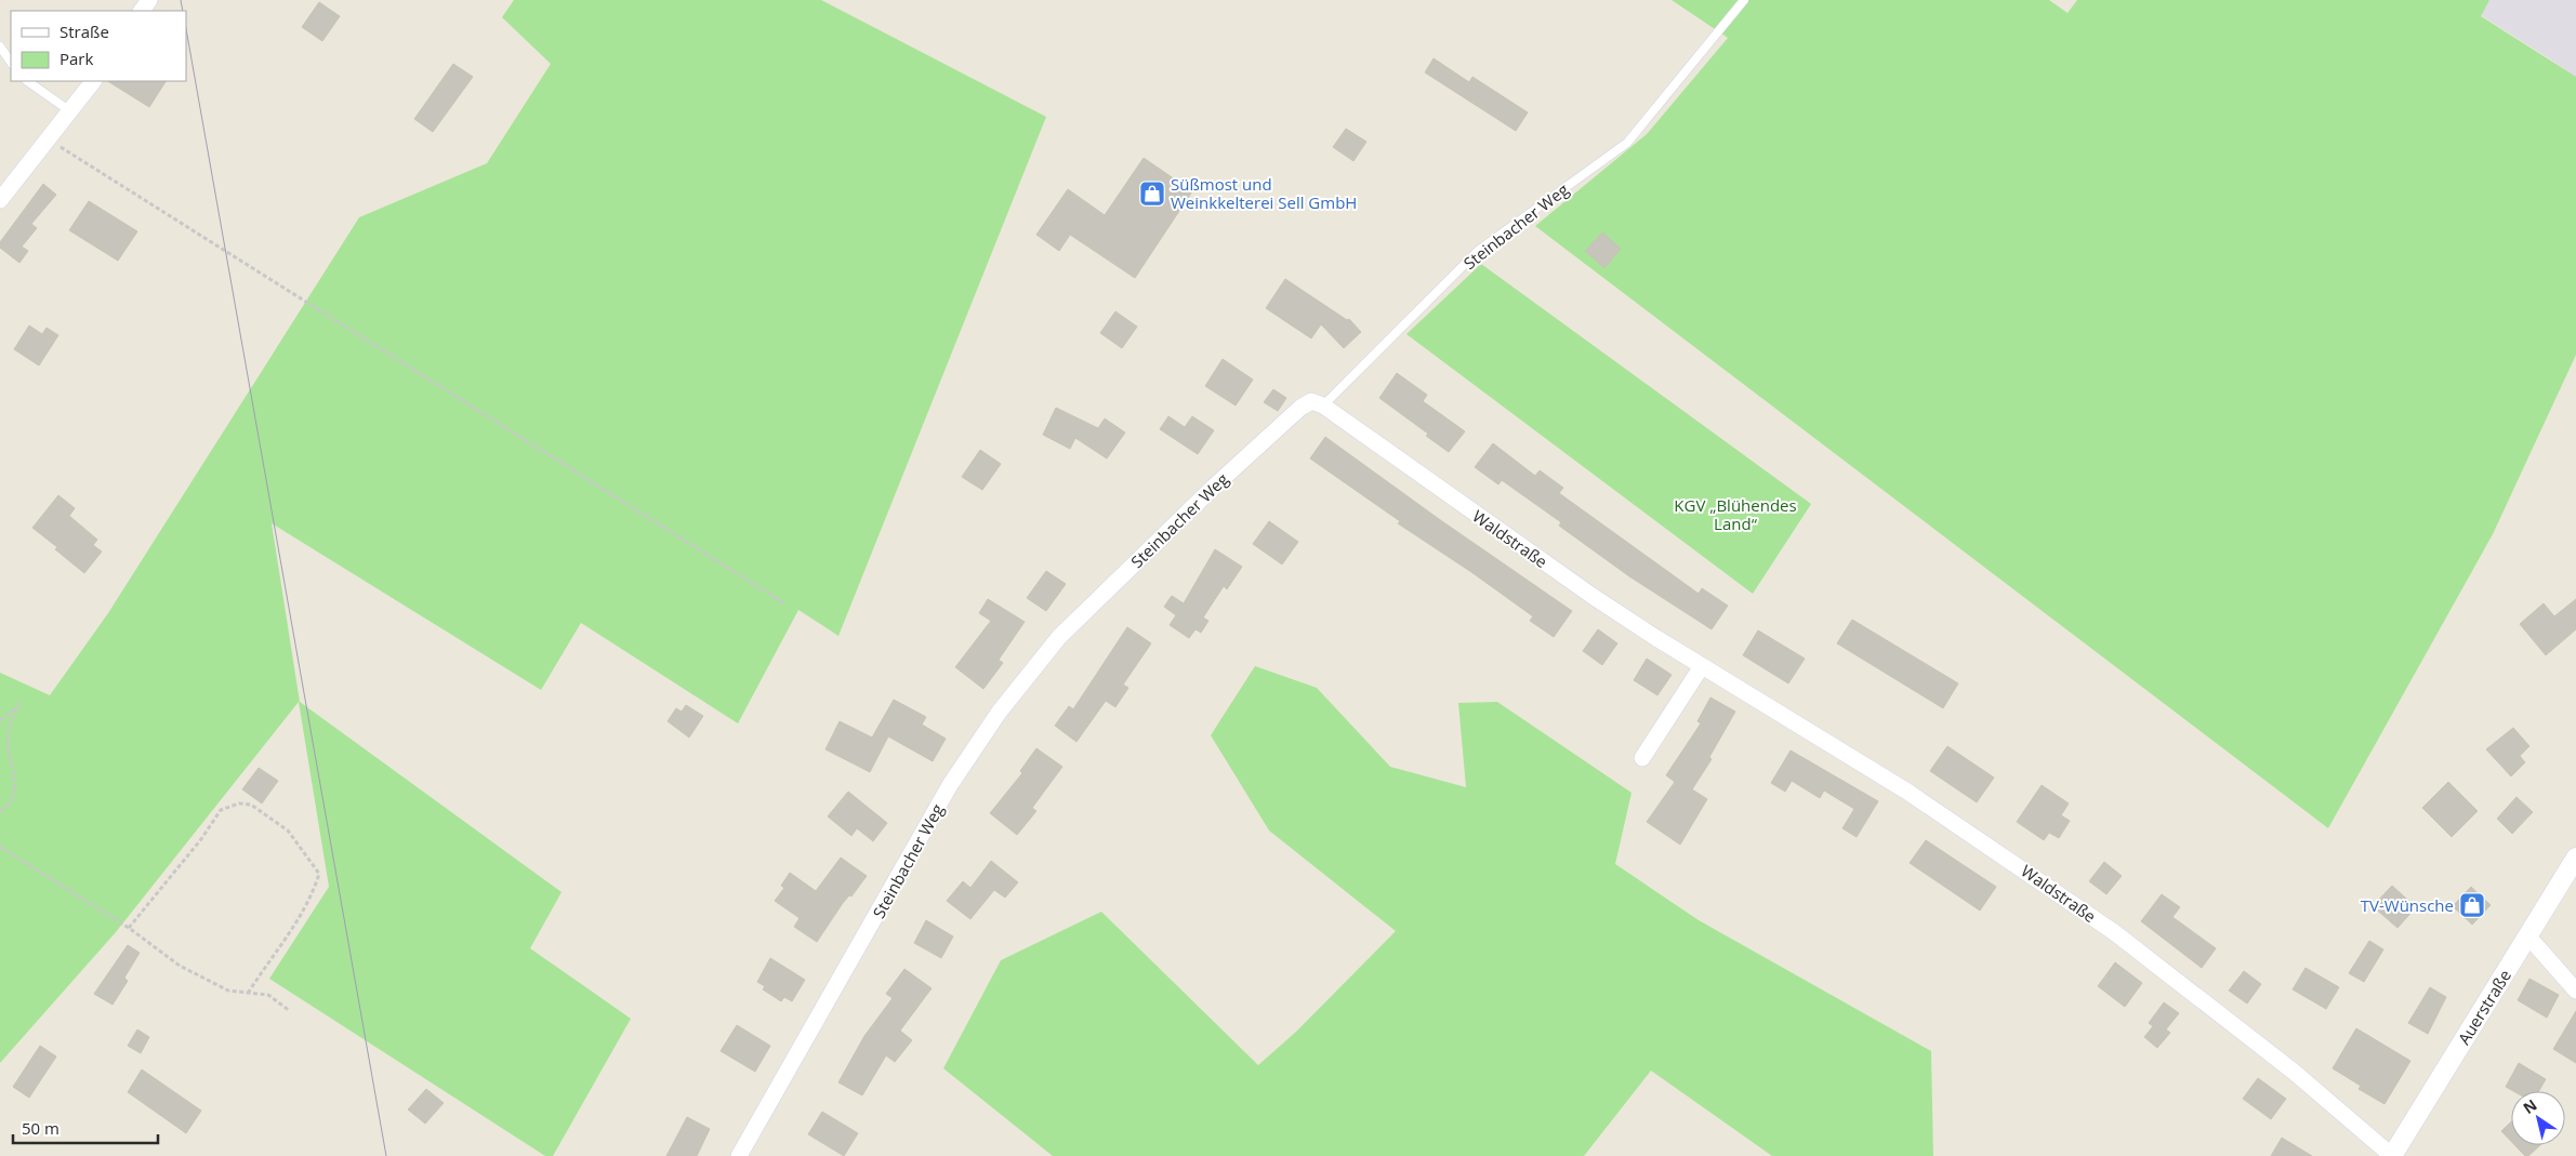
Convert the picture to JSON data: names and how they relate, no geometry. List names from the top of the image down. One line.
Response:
{"streets":{"street":["Steinbacher Weg","Waldstraße","Auerstraße"]},"crossings":[["Steinbacher Weg","Waldstraße"],["Waldstraße","Auerstraße"]],"parks":["KGV „Blühendes Land“"],"places":{"shop":["Süßmost und Weinkkelterei Sell GmbH","TV-Wünsche"]},"legend":["Straße","Park"],"scale_bar":"50 m","north":"top left"}
